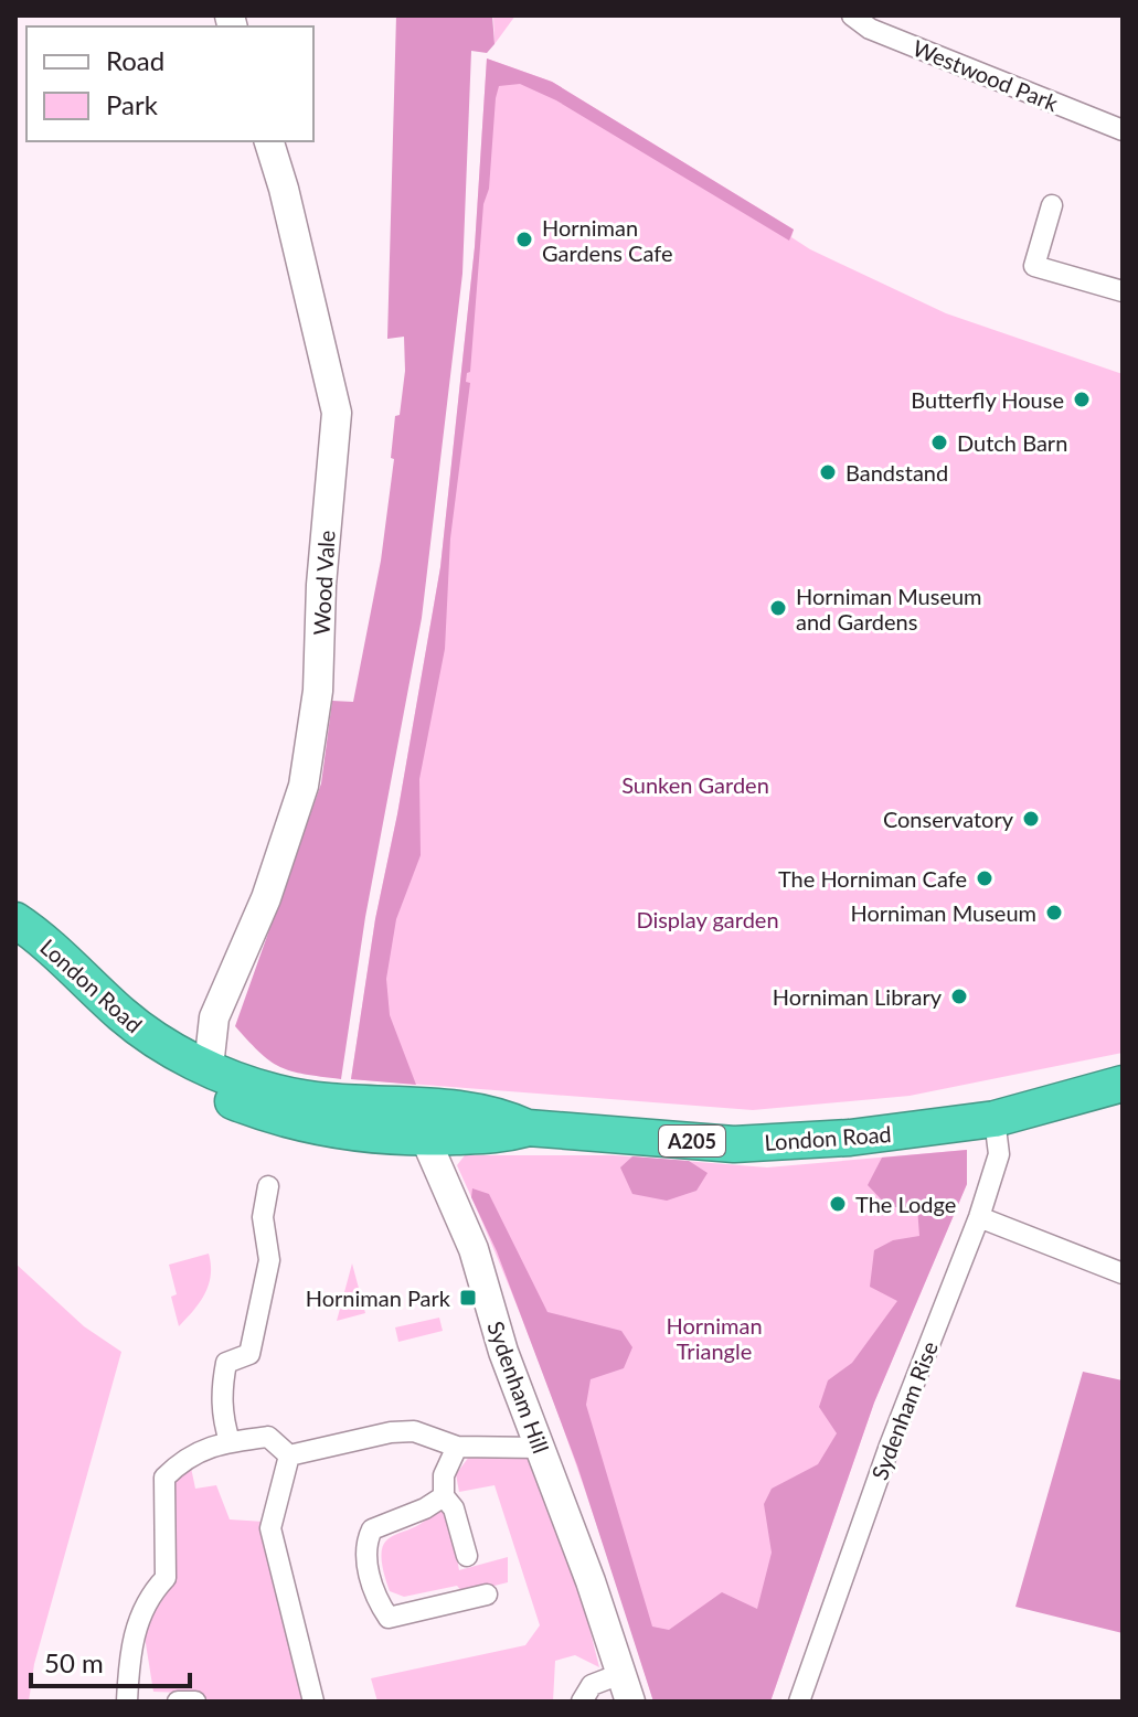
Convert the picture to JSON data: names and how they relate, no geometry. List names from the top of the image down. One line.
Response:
{"streets":{"highway":["London Road","A205"],"street":["Westwood Park","Wood Vale","Sydenham Hill","Sydenham Rise"]},"crossings":[["Wood Vale","London Road"],["Wood Vale","A205"],["London Road","A205"],["London Road","Sydenham Hill"],["London Road","Sydenham Rise"]],"parks":["Sunken Garden","Display garden","Horniman Triangle"],"places":{"other":["Horniman Gardens Cafe","Butterfly House","Dutch Barn","Bandstand","Horniman Museum and Gardens","Conservatory","The Horniman Cafe","Horniman Museum","Horniman Library","The Lodge"],"transit":["Horniman Park"]},"legend":["Road","Park"],"scale_bar":"50 m"}
